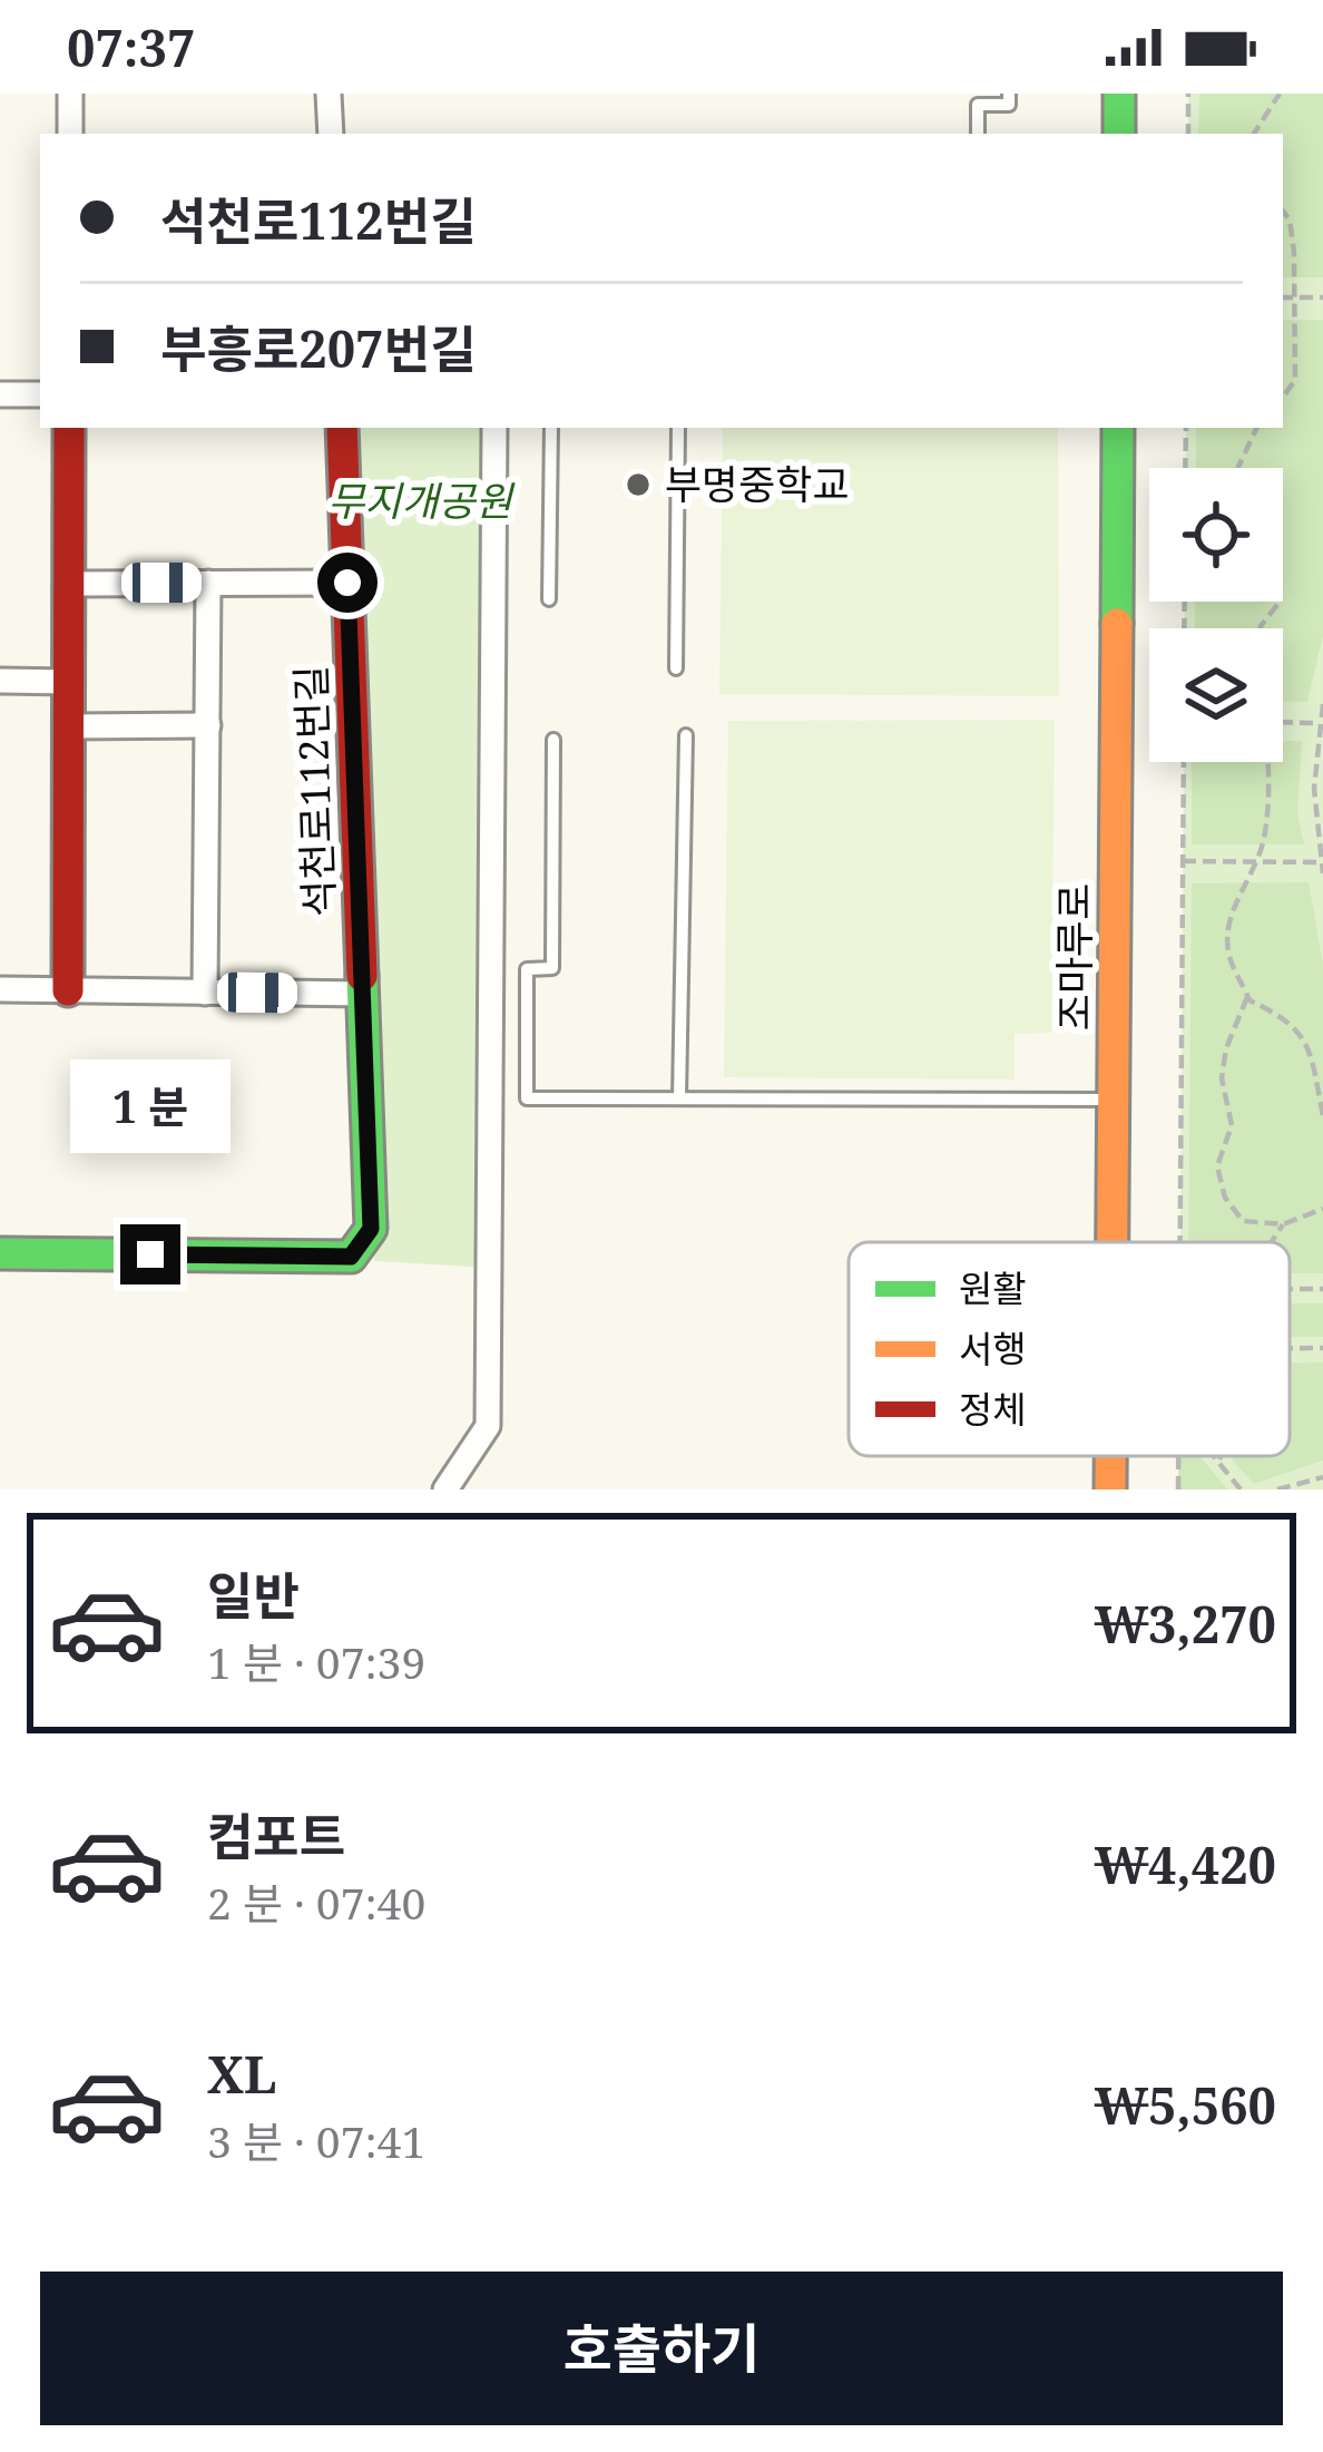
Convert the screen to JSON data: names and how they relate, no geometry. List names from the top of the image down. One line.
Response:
{"streets":{"street":["석천로112번길","조마루로"]},"parks":["무지개공원"],"places":["부명중학교"],"legend":["원활","서행","정체"],"page":{"status":"07:37","banner":["석천로112번길","부흥로207번길"],"bubble":"1 분","list":[{"name":"일반","note":"1 분 · 07:39","value":"₩3,270"},{"name":"컴포트","note":"2 분 · 07:40","value":"₩4,420"},{"name":"XL","note":"3 분 · 07:41","value":"₩5,560"}],"buttons":"호출하기"}}
